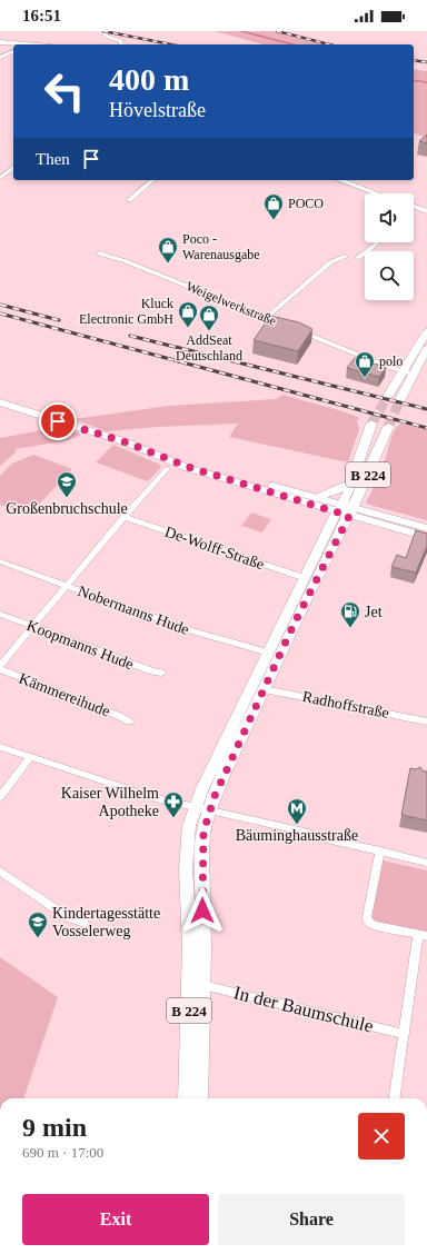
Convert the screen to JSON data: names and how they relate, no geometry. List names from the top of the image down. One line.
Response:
{"streets":{"main road":["B 224"],"street":["Weigelwerkstraße","De-Wolff-Straße","Nobermanns Hude","Koopmanns Hude","Kämmereihude","Radhoffstraße","In der Baumschule"]},"crossings":[["B 224","De-Wolff-Straße"],["B 224","Nobermanns Hude"],["B 224","Radhoffstraße"],["B 224","In der Baumschule"]],"places":{"shop":["POCO","Poco - Warenausgabe","Kluck Electronic GmbH","AddSeat Deutschland","polo"],"school or university":["Großenbruchschule","Kindertagesstätte Vosselerweg"],"fuel station":["Jet"],"pharmacy":["Kaiser Wilhelm Apotheke"],"metro station":["Bäuminghausstraße"]},"page":{"status":"16:51","turn":["400 m","Hövelstraße"],"then":"Then","heading":["9 min","690 m · 17:00"],"buttons":["Exit","Share"]}}
